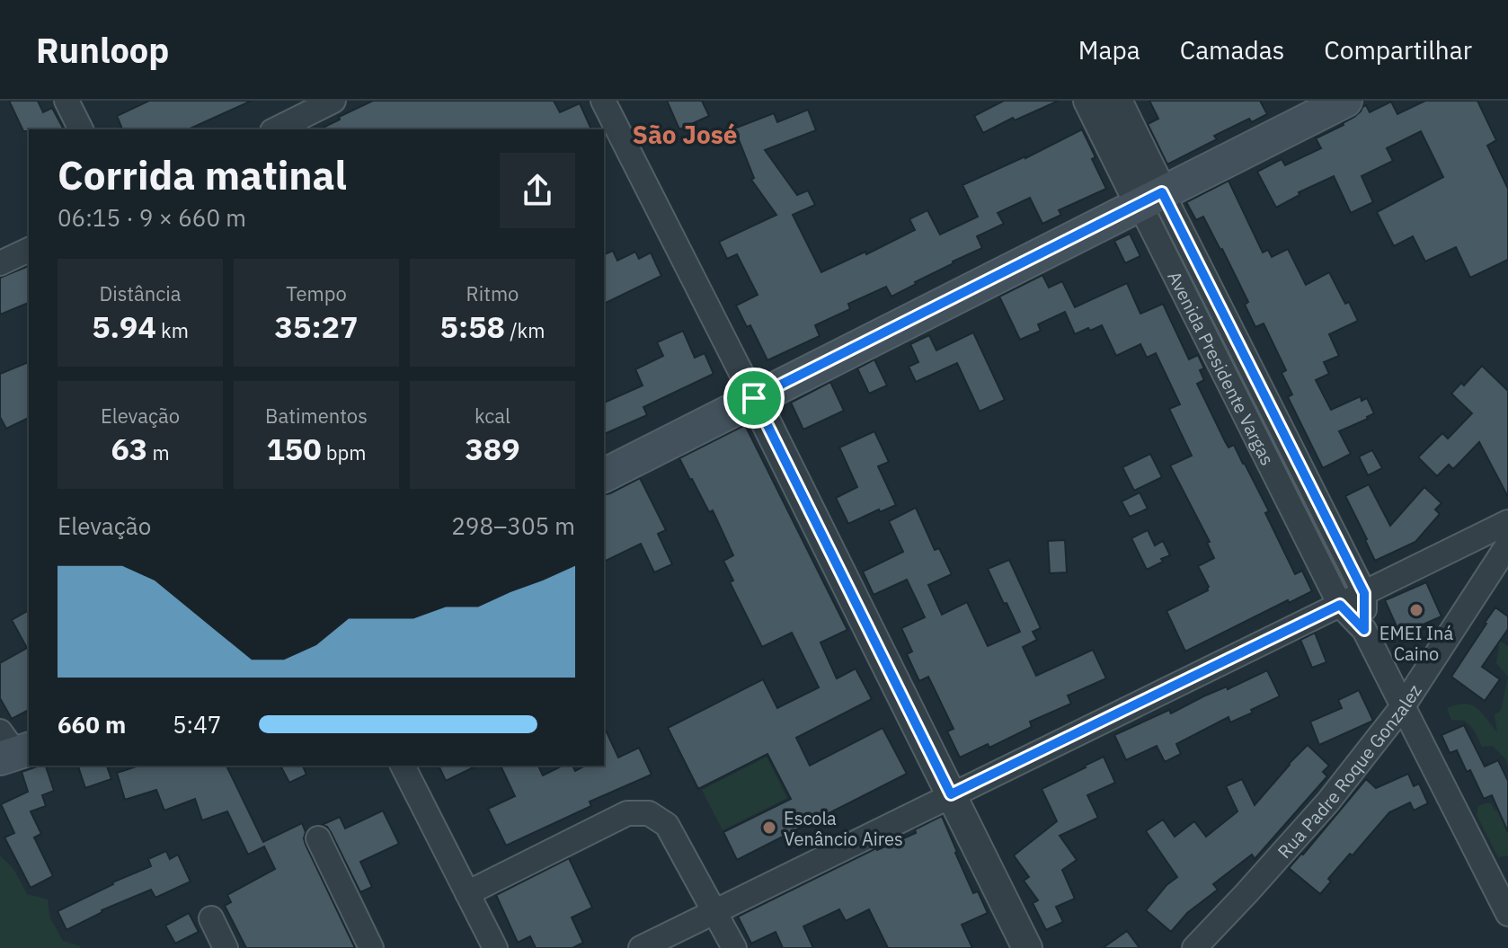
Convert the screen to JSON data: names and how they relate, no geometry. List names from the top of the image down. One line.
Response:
{"streets":{"street":["Avenida Presidente Vargas","Rua Padre Roque Gonzalez"]},"crossings":[["Avenida Presidente Vargas","Rua Padre Roque Gonzalez"]],"districts":["São José"],"places":["EMEI Iná Caino","Escola Venâncio Aires"],"page":{"header":"Runloop","nav":["Mapa","Camadas","Compartilhar"],"heading":["Corrida matinal","06:15 · 9 × 660 m"],"stats":[["Distância","5.94 km"],["Tempo","35:27"],["Ritmo","5:58 /km"],["Elevação","63 m"],["Batimentos","150 bpm"],["kcal","389"]],"chart":["Elevação","298–305 m"],"list":[{"name":"660 m","note":"5:47"}]}}
